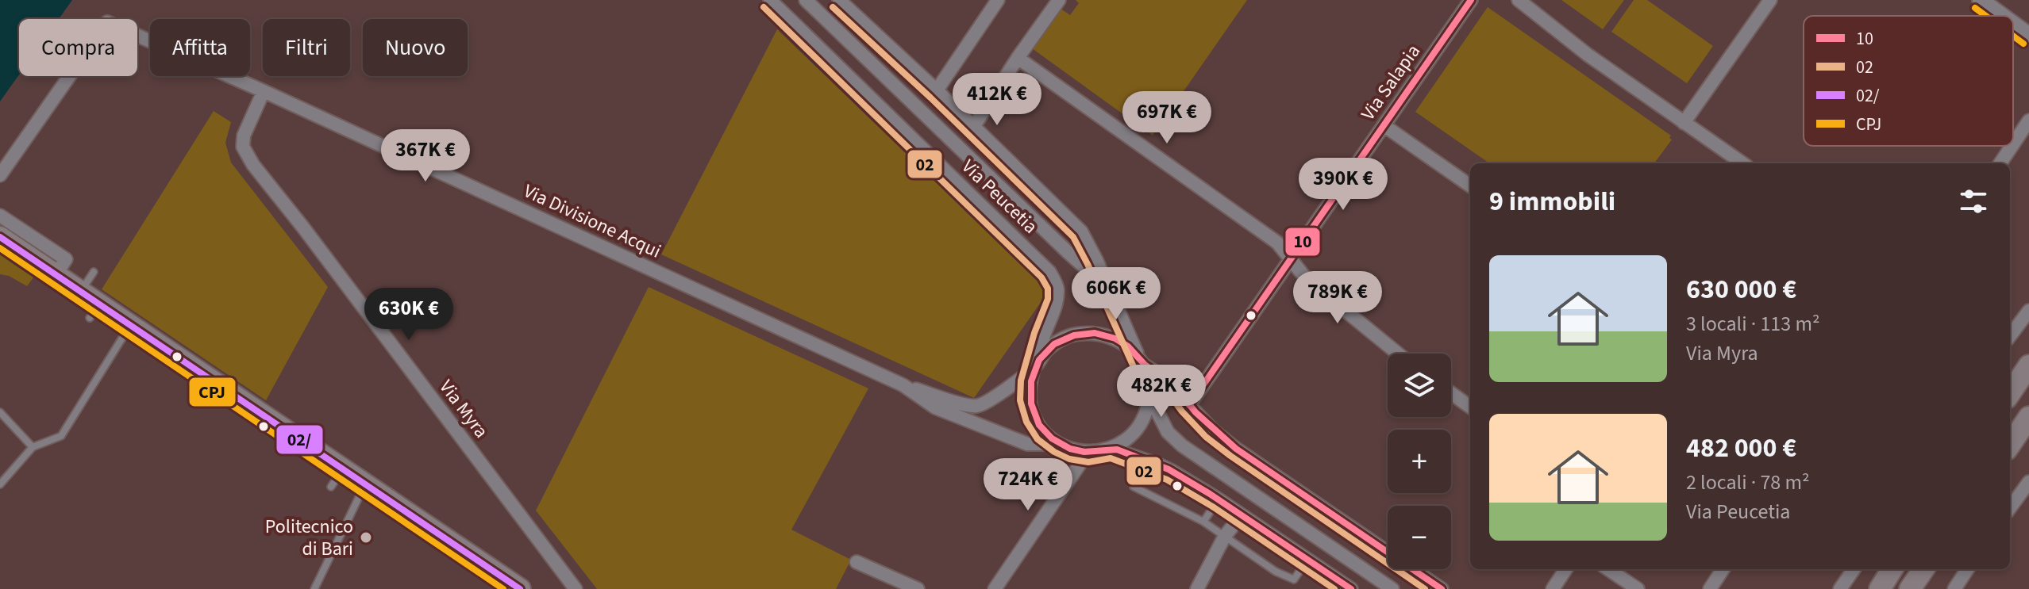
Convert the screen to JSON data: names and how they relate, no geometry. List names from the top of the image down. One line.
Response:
{"streets":{"street":["Via Salapia","Via Peucetia","Via Divisione Acqui","Via Myra"]},"crossings":[["Via Peucetia","Via Divisione Acqui"],["Via Divisione Acqui","Via Myra"]],"places":["Politecnico di Bari"],"lines":["transit line 10","transit line 02","transit line CPJ","transit line 02/"],"legend":["10","02","02/","CPJ"],"page":{"chip":["Compra","Affitta","Filtri","Nuovo"],"price":["412K €","697K €","367K €","390K €","606K €","789K €","630K €","482K €","724K €"],"heading":"9 immobili","list":[{"name":"630 000 €","note":"3 locali · 113 m² · Via Myra"},{"name":"482 000 €","note":"2 locali · 78 m² · Via Peucetia"}],"map_buttons":["+","−"]}}
